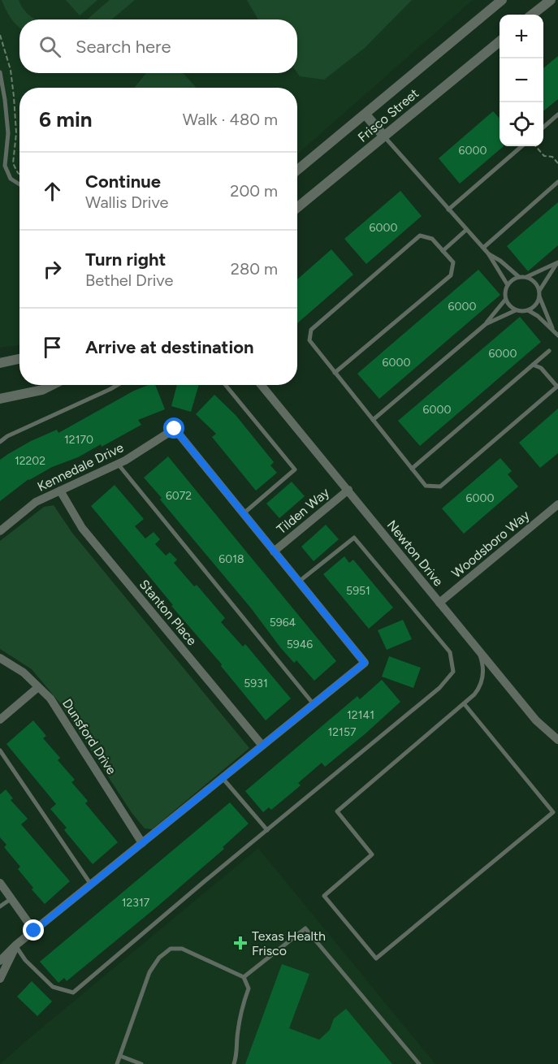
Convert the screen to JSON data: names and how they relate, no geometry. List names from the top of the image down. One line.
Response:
{"streets":{"street":["Frisco Street","Kennedale Drive","Tilden Way","Woodsboro Way","Newton Drive","Stanton Place","Dunsford Drive"]},"crossings":[["Kennedale Drive","Stanton Place"],["Tilden Way","Newton Drive"],["Woodsboro Way","Newton Drive"]],"places":{"health":["Texas Health Frisco"]},"house_numbers":["6000","6000","6000","6000","6000","6000","12170","12202","6072","6000","6018","5951","5964","5946","5931","12141","12157","12317"],"page":{"map_buttons":["+","−"],"search":"Search here","heading":["6 min","Walk · 480 m"],"list":[["Continue","Wallis Drive","200 m"],["Turn right","Bethel Drive","280 m"],"Arrive at destination"]}}
